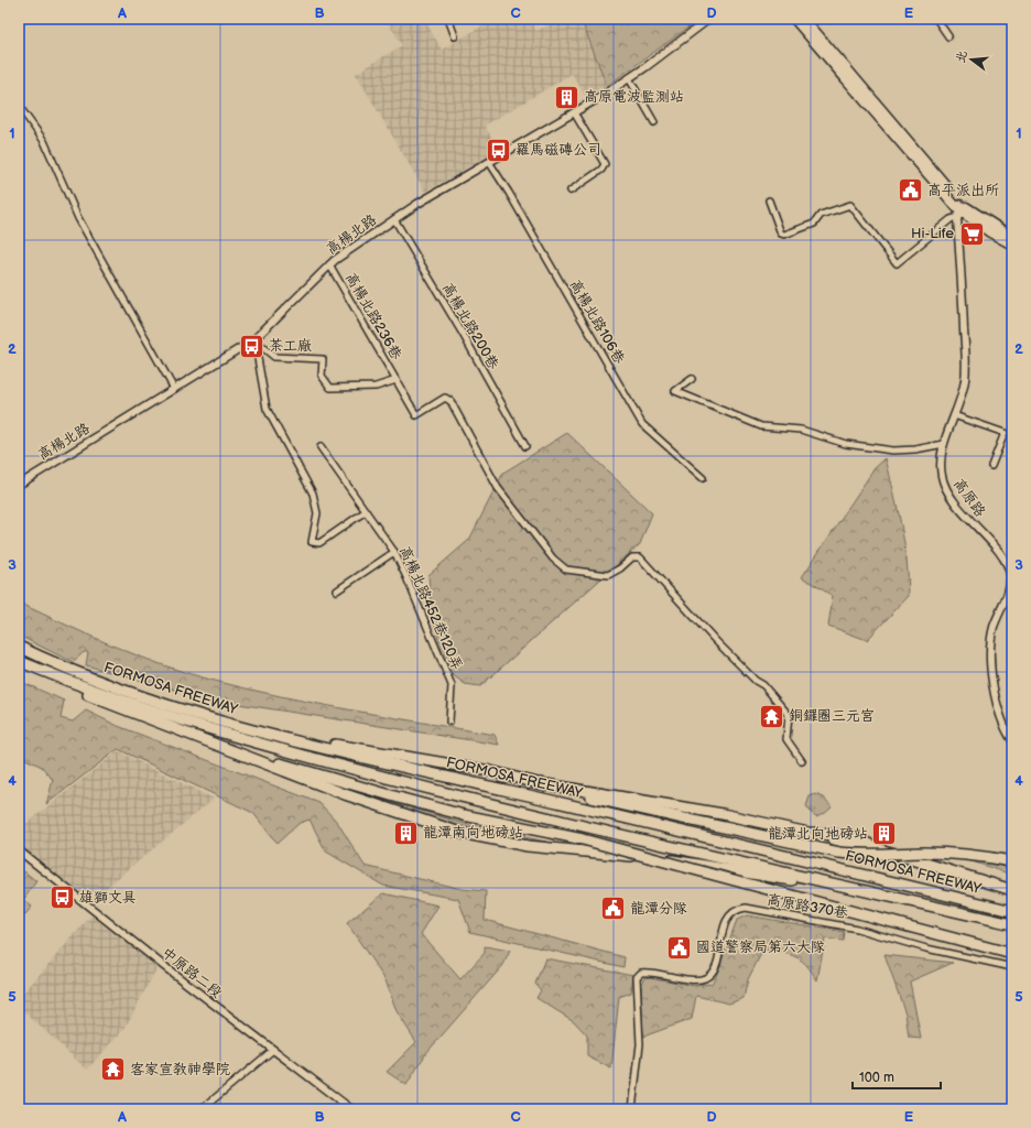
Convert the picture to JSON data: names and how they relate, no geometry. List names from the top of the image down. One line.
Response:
{"streets":{"highway":["FORMOSA FREEWAY"],"street":["高楊北路","高楊北路236巷","高楊北路106巷","高楊北路200巷","高原路","高楊北路452巷120弄","高原路370巷","中原路二段"]},"crossings":[["高楊北路","高楊北路236巷"],["高楊北路","高楊北路106巷"],["高楊北路","高楊北路200巷"]],"places":{"building":["高原電波監測站","龍潭南向地磅站","龍潭北向地磅站"],"bus stop":["羅馬磁磚公司","茶工廠","雄獅文具"],"public building":["高平派出所","龍潭分隊","國道警察局第六大隊"],"supermarket":["Hi-Life"],"temple":["銅鑼圈三元宮","客家宣教神學院"]},"scale_bar":"100 m","north":"left","grid":{"columns":["A","B","C","D","E"],"rows":["1","2","3","4","5"]}}
